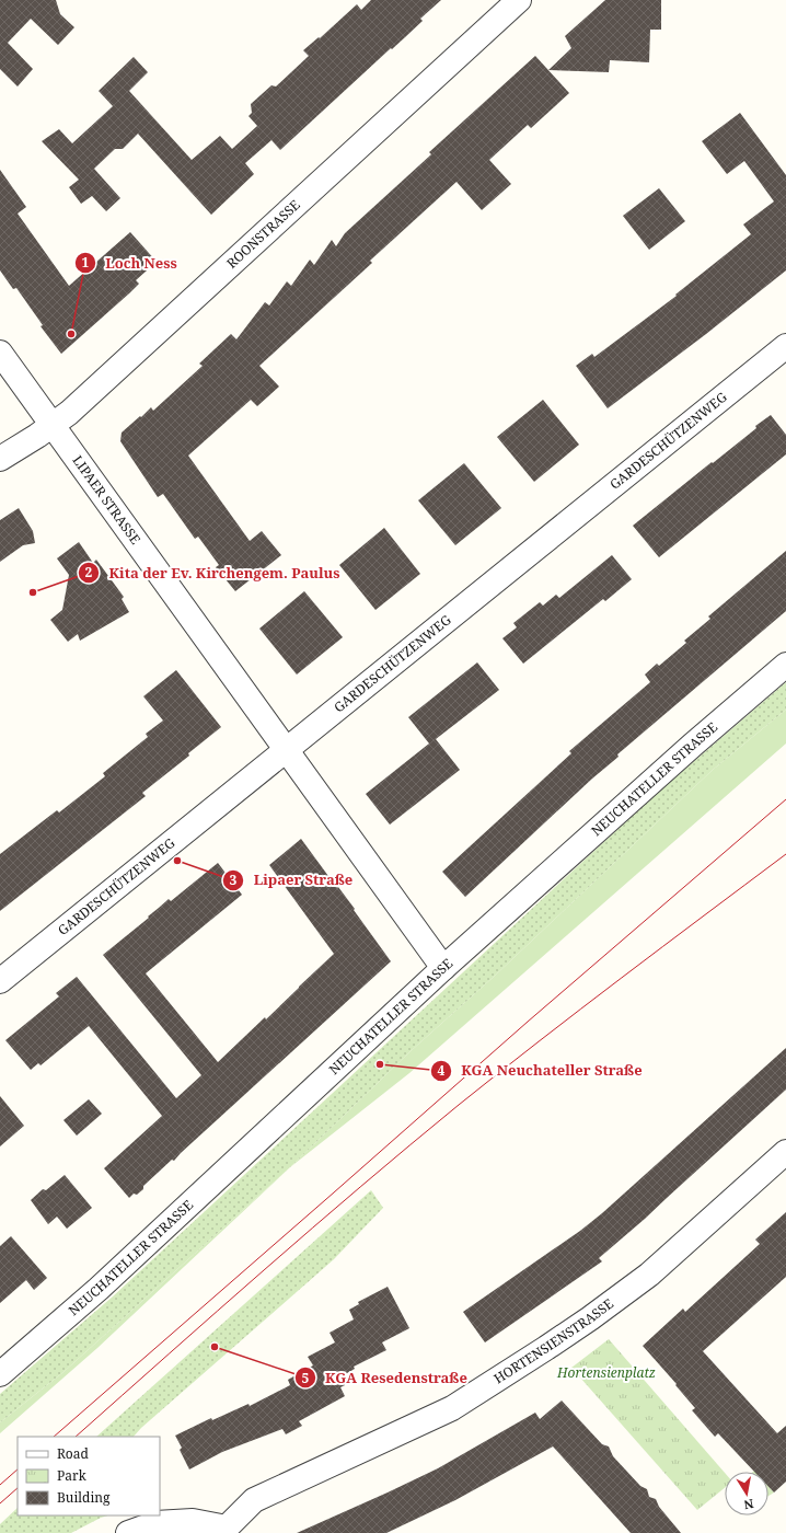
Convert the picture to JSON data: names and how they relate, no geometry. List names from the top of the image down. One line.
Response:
{"streets":{"street":["ROONSTRASSE","GARDESCHÜTZENWEG","LIPAER STRASSE","NEUCHATELLER STRASSE","HORTENSIENSTRASSE"]},"crossings":[["ROONSTRASSE","LIPAER STRASSE"],["GARDESCHÜTZENWEG","LIPAER STRASSE"],["LIPAER STRASSE","NEUCHATELLER STRASSE"]],"parks":["Hortensienplatz"],"places":["Loch Ness","Kita der Ev. Kirchengem. Paulus","Lipaer Straße","KGA Neuchateller Straße","KGA Resedenstraße"],"legend":["Road","Park","Building"],"north":"bottom"}
